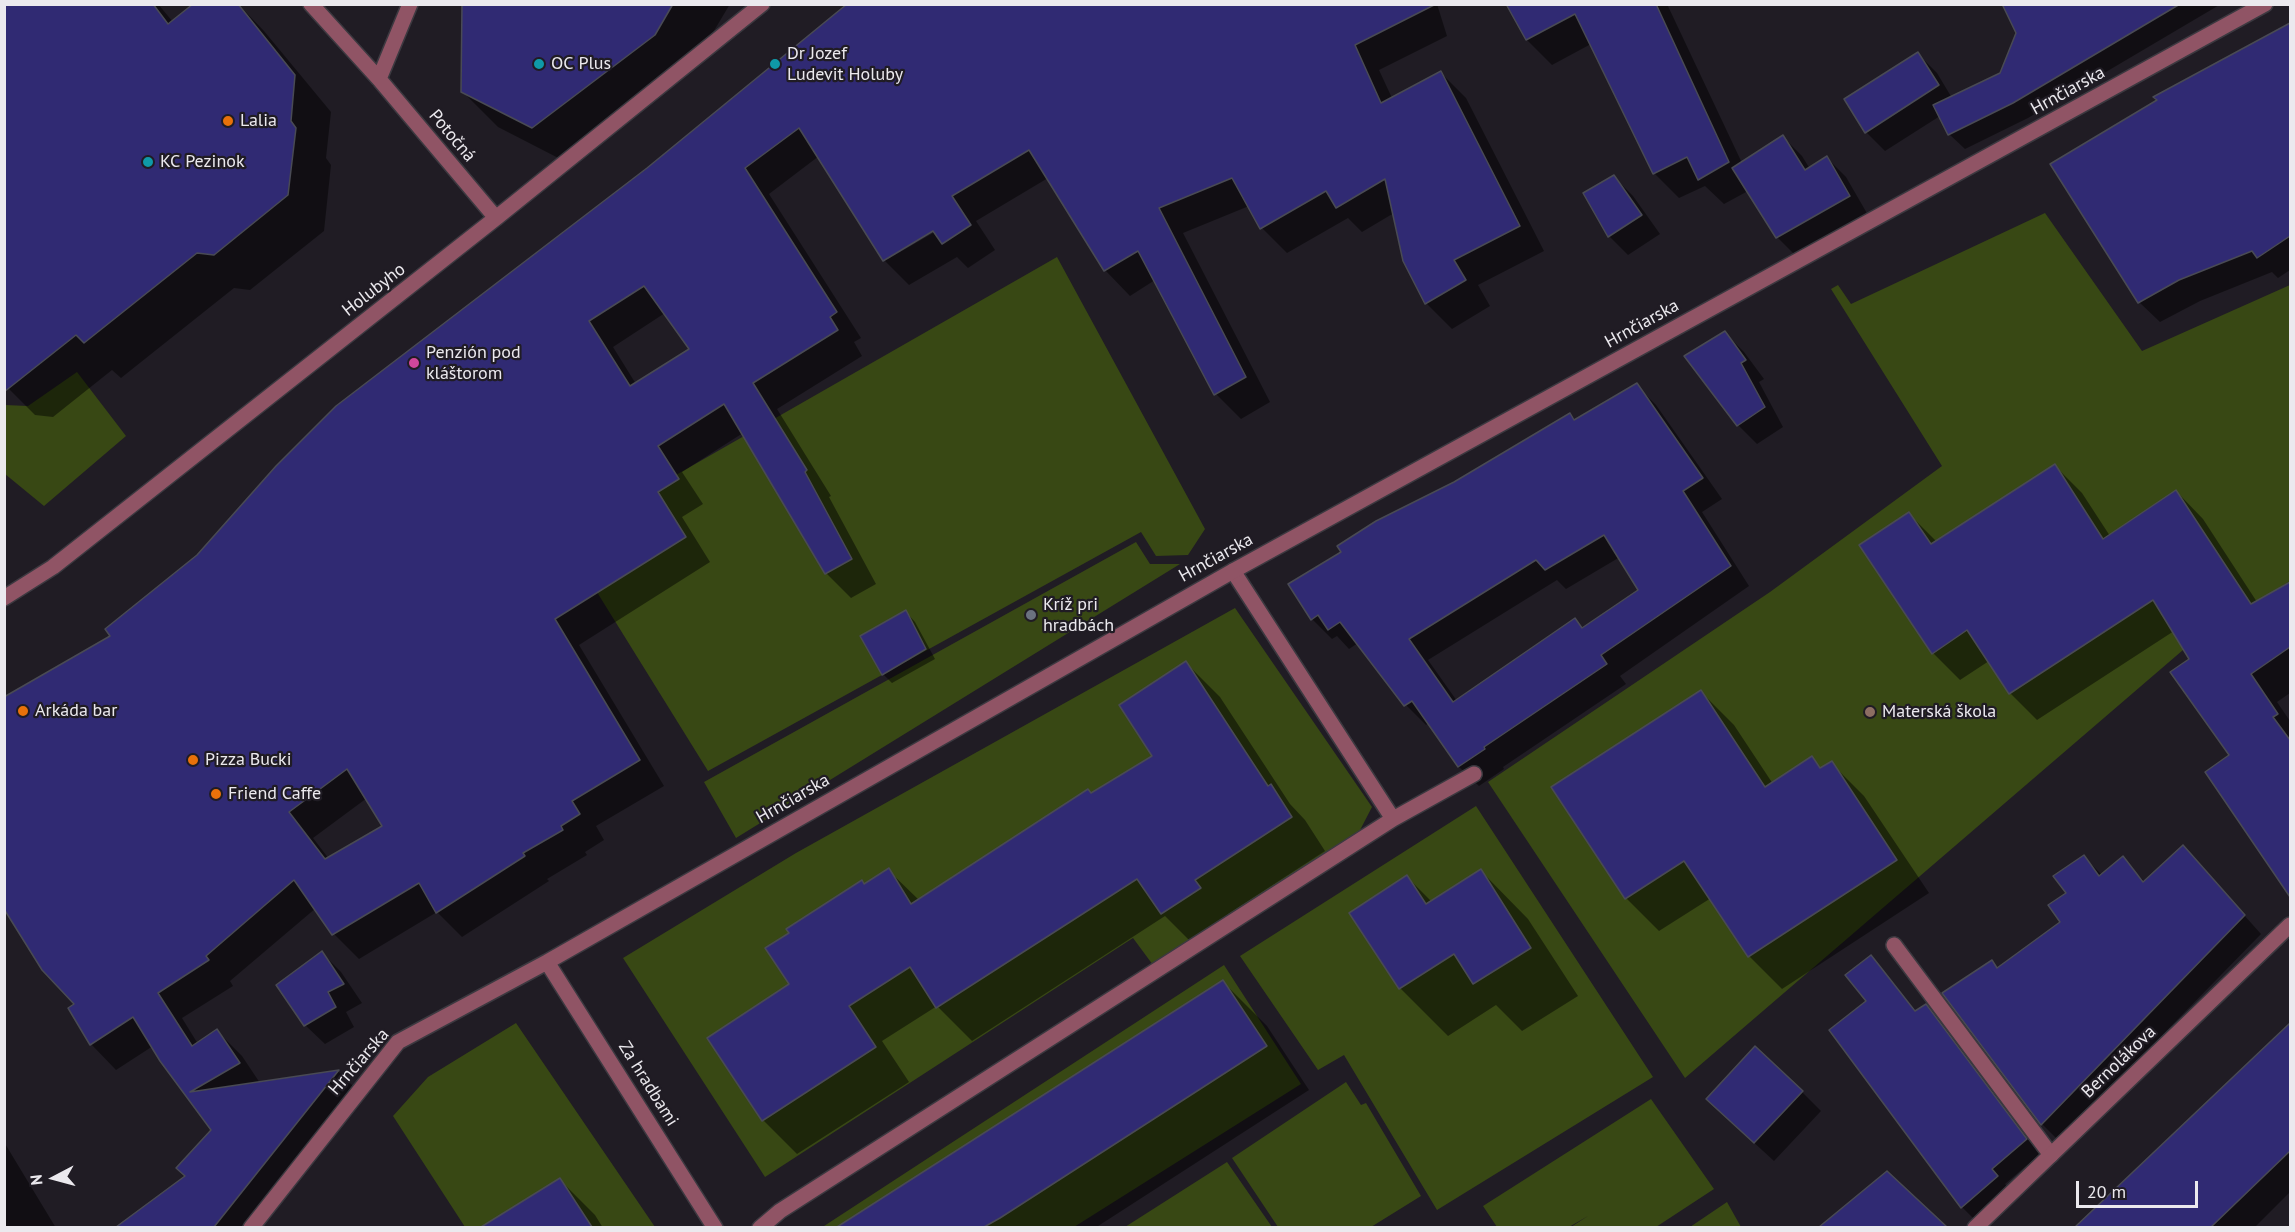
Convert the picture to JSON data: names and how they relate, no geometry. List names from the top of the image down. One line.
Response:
{"streets":{"street":["Hrnčiarska","Potočná","Holubyho","Bernolákova","Za hradbami"]},"crossings":[["Hrnčiarska","Za hradbami"],["Potočná","Holubyho"]],"places":["OC Plus","Dr Jozef Ludevit Holuby","Lalia","KC Pezinok","Penzión pod kláštorom","Kríž pri hradbách","Arkáda bar","Materská škola","Pizza Bucki","Friend Caffe"],"scale_bar":"20 m","north":"left"}
